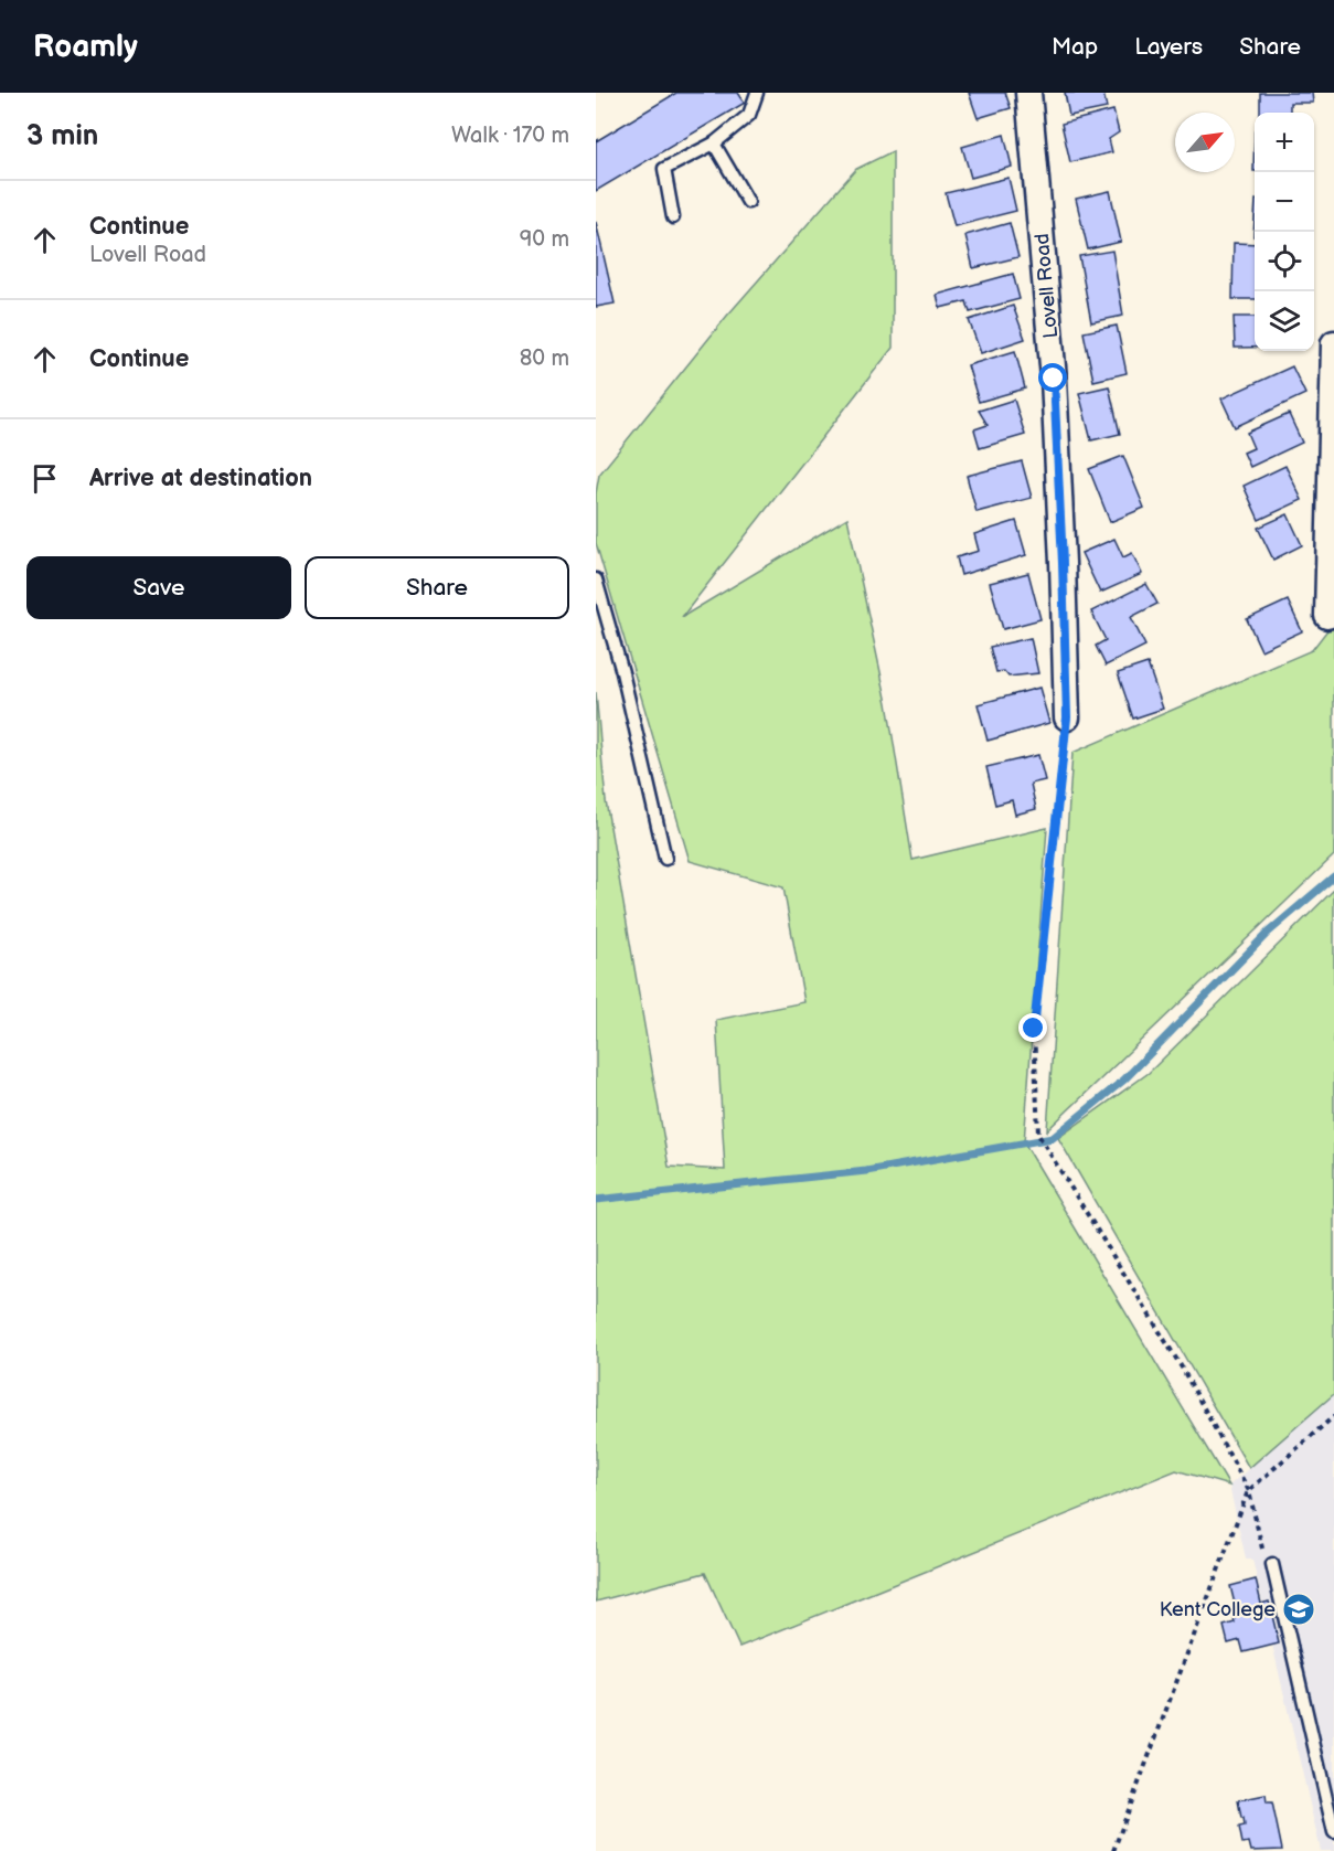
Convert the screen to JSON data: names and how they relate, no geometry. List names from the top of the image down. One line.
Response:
{"streets":{"street":["Lovell Road"]},"places":{"school or university":["Kent College"]},"north":"top right","page":{"header":"Roamly","nav":["Map","Layers","Share"],"heading":["3 min","Walk · 170 m"],"map_buttons":["+","−"],"list":[["Continue","Lovell Road","90 m"],["Continue","80 m"],"Arrive at destination"],"buttons":["Save","Share"]}}
